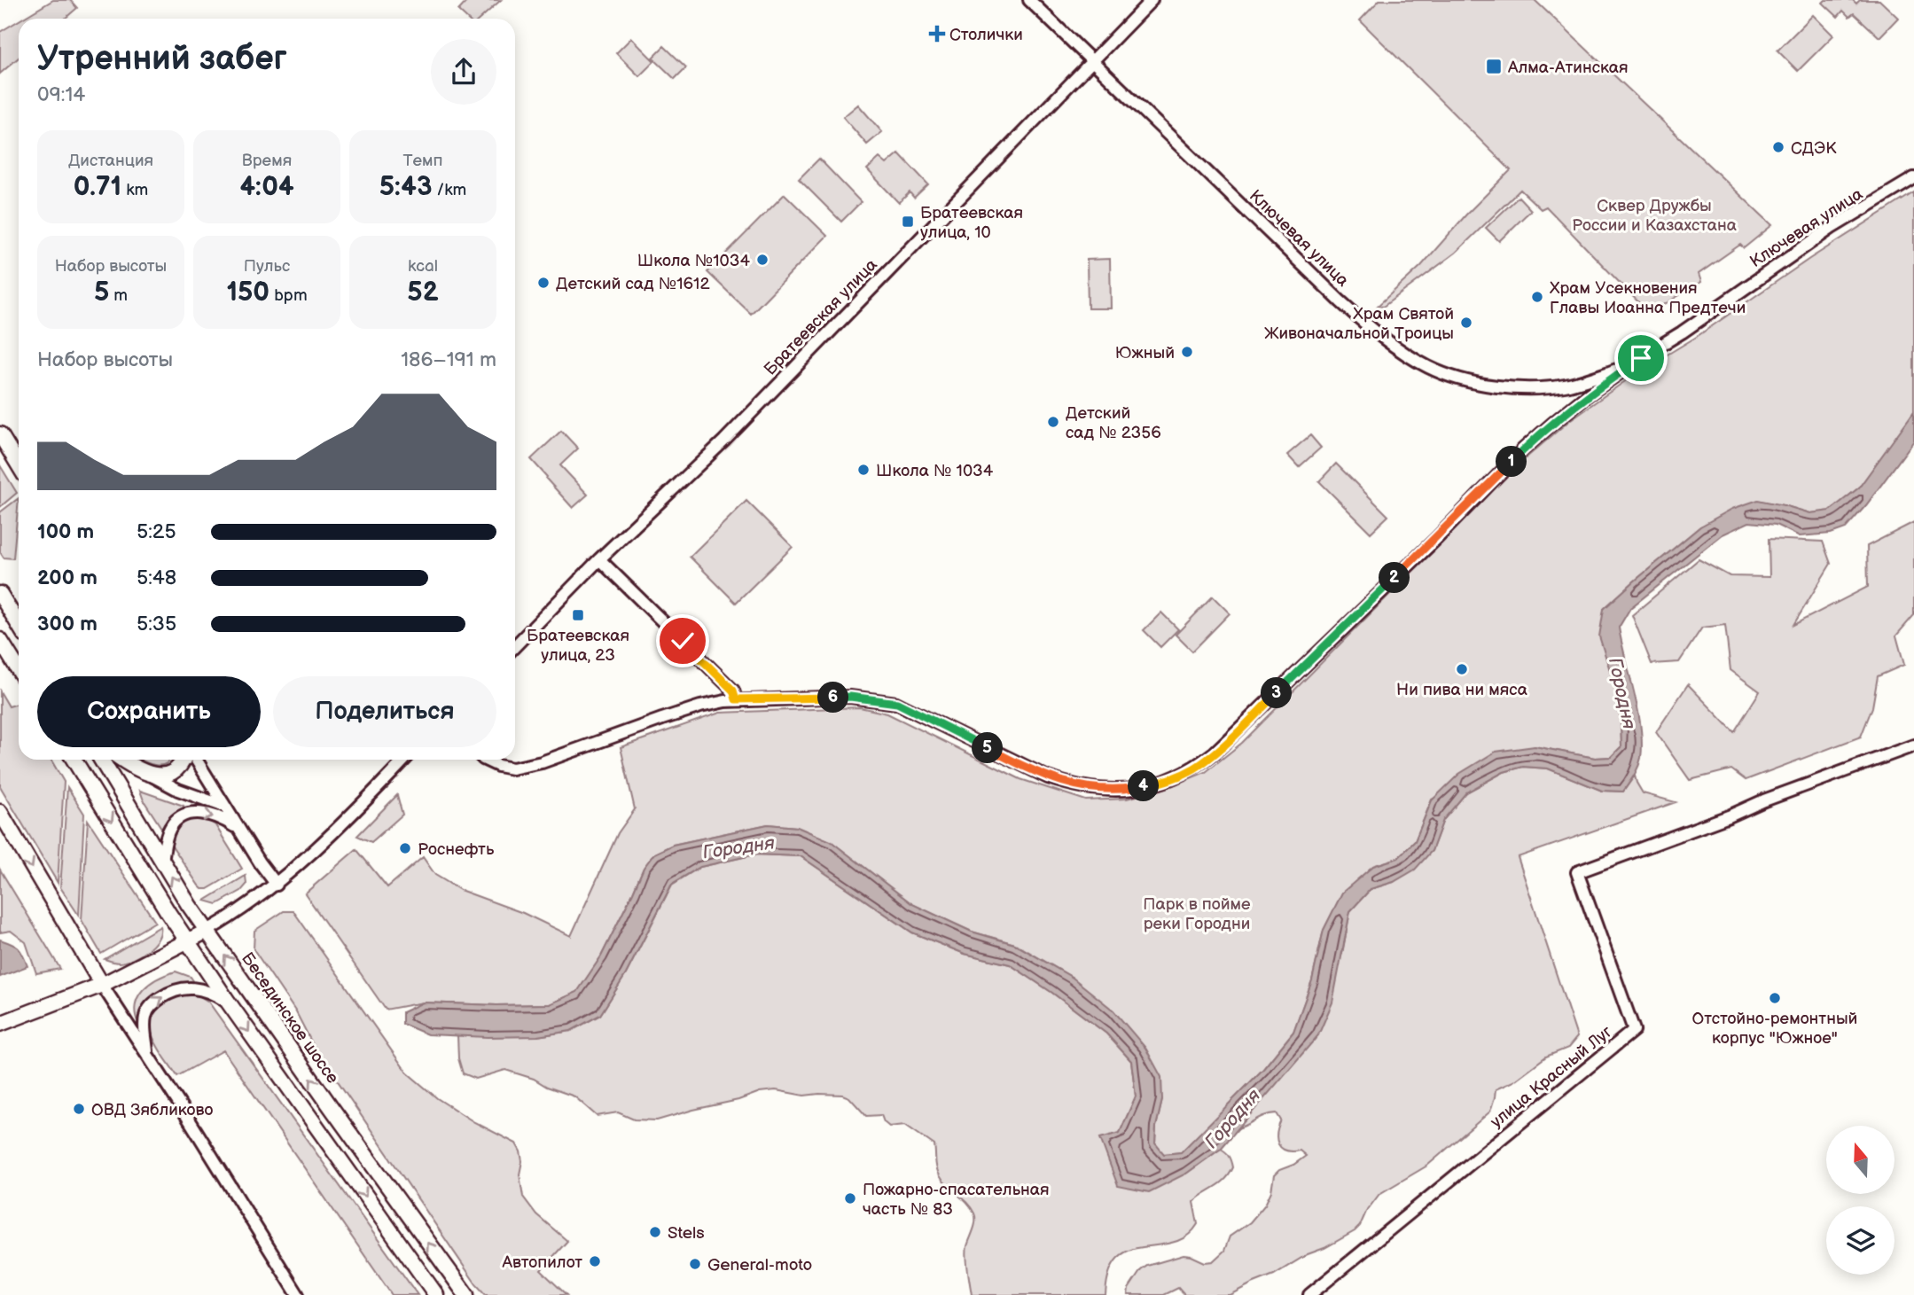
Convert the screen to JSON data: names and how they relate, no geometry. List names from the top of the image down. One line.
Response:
{"streets":{"main road":["Бесединское шоссе"],"street":["Ключевая улица","Братеевская улица","улица Красный Луг"]},"crossings":[["Ключевая улица","Братеевская улица"]],"water":["Городня"],"parks":["Сквер Дружбы России и Казахстана","Парк в пойме реки Городни"],"places":{"health":["Столички"],"transit":["Алма-Атинская","Братеевская улица, 10","Братеевская улица, 23"],"other":["СДЭК","Школа №1034","Детский сад №1612","Храм Усекновения Главы Иоанна Предтечи","Храм Святой Живоначальной Троицы","Южный","Детский сад № 2356","Школа № 1034","Ни пива ни мяса","Роснефть","Отстойно-ремонтный корпус \"Южное\"","ОВД Зябликово","Пожарно-спасательная часть № 83","Stels","Автопилот","General-moto"]},"north":"top","page":{"heading":["Утренний забег","09:14"],"stats":[["Дистанция","0.71 km"],["Время","4:04"],["Темп","5:43 /km"],["Набор высоты","5 m"],["Пульс","150 bpm"],["kcal","52"]],"chart":["Набор высоты","186–191 m"],"pins":["1","2","3","6","5","4"],"list":[{"name":"100 m","note":"5:25"},{"name":"200 m","note":"5:48"},{"name":"300 m","note":"5:35"}],"buttons":["Сохранить","Поделиться"]}}
